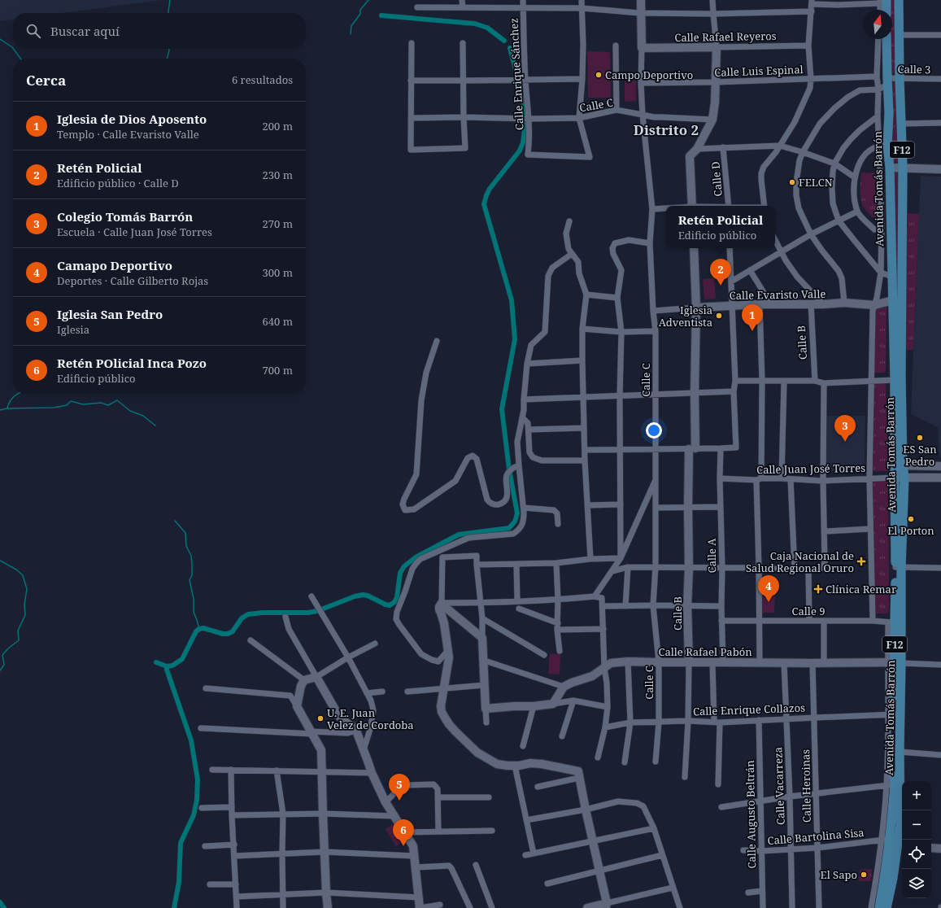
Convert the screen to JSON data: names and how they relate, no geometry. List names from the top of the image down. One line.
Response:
{"streets":{"main road":["F12","Avenida Tomás Barrón"],"street":["Calle Rafael Reyeros","Calle 3","Calle Luis Espinal","Calle Enrique Sánchez","Calle C","Calle D","Calle Evaristo Valle","Calle B","Calle Juan José Torres","Calle A","Calle 9","Calle Rafael Pabón","Calle Enrique Collazos","Calle Vacarreza","Calle Heroinas","Calle Augusto Beltrán","Calle Bartolina Sisa"]},"crossings":[["Calle 3","Avenida Tomás Barrón"],["Calle Enrique Sánchez","Calle C"],["Calle C","Calle Evaristo Valle"],["Calle C","Calle Rafael Pabón"],["Calle C","Calle Enrique Collazos"],["Avenida Tomás Barrón","Calle Evaristo Valle"],["Avenida Tomás Barrón","Calle Juan José Torres"],["Avenida Tomás Barrón","Calle 9"],["Avenida Tomás Barrón","Calle Rafael Pabón"],["Avenida Tomás Barrón","Calle Enrique Collazos"],["Avenida Tomás Barrón","Calle Bartolina Sisa"],["Calle Evaristo Valle","Calle B"],["Calle B","Calle Rafael Pabón"],["Calle B","Calle Enrique Collazos"],["Calle Juan José Torres","Calle A"],["Calle A","Calle 9"],["Calle A","Calle Rafael Pabón"],["Calle Rafael Pabón","Calle Vacarreza"],["Calle Rafael Pabón","Calle Heroinas"],["Calle Enrique Collazos","Calle Vacarreza"],["Calle Enrique Collazos","Calle Heroinas"],["Calle Enrique Collazos","Calle Augusto Beltrán"],["Calle Vacarreza","Calle Bartolina Sisa"],["Calle Heroinas","Calle Bartolina Sisa"],["Calle Augusto Beltrán","Calle Bartolina Sisa"]],"districts":["Distrito 2"],"places":{"other":["Campo Deportivo","FELCN","Iglesia Adventista","ES San Pedro","El Porton","U. E. Juan Velez de Cordoba","El Sapo"],"health":["Caja Nacional de Salud Regional Oruro","Clínica Remar"]},"north":"top","page":{"search":"Buscar aquí","heading":["Cerca","6 resultados"],"list":[{"mark":"1","name":"Iglesia de Dios Aposento","note":"Templo · Calle Evaristo Valle","value":"200 m"},{"mark":"2","name":"Retén Policial","note":"Edificio público · Calle D","value":"230 m"},{"mark":"3","name":"Colegio Tomás Barrón","note":"Escuela · Calle Juan José Torres","value":"270 m"},{"mark":"4","name":"Camapo Deportivo","note":"Deportes · Calle Gilberto Rojas","value":"300 m"},{"mark":"5","name":"Iglesia San Pedro","note":"Iglesia","value":"640 m"},{"mark":"6","name":"Retén POlicial Inca Pozo","note":"Edificio público","value":"700 m"}],"popup":["Retén Policial","Edificio público"],"pins":["2","1","3","4","5","6"],"map_buttons":["+","−"]}}
